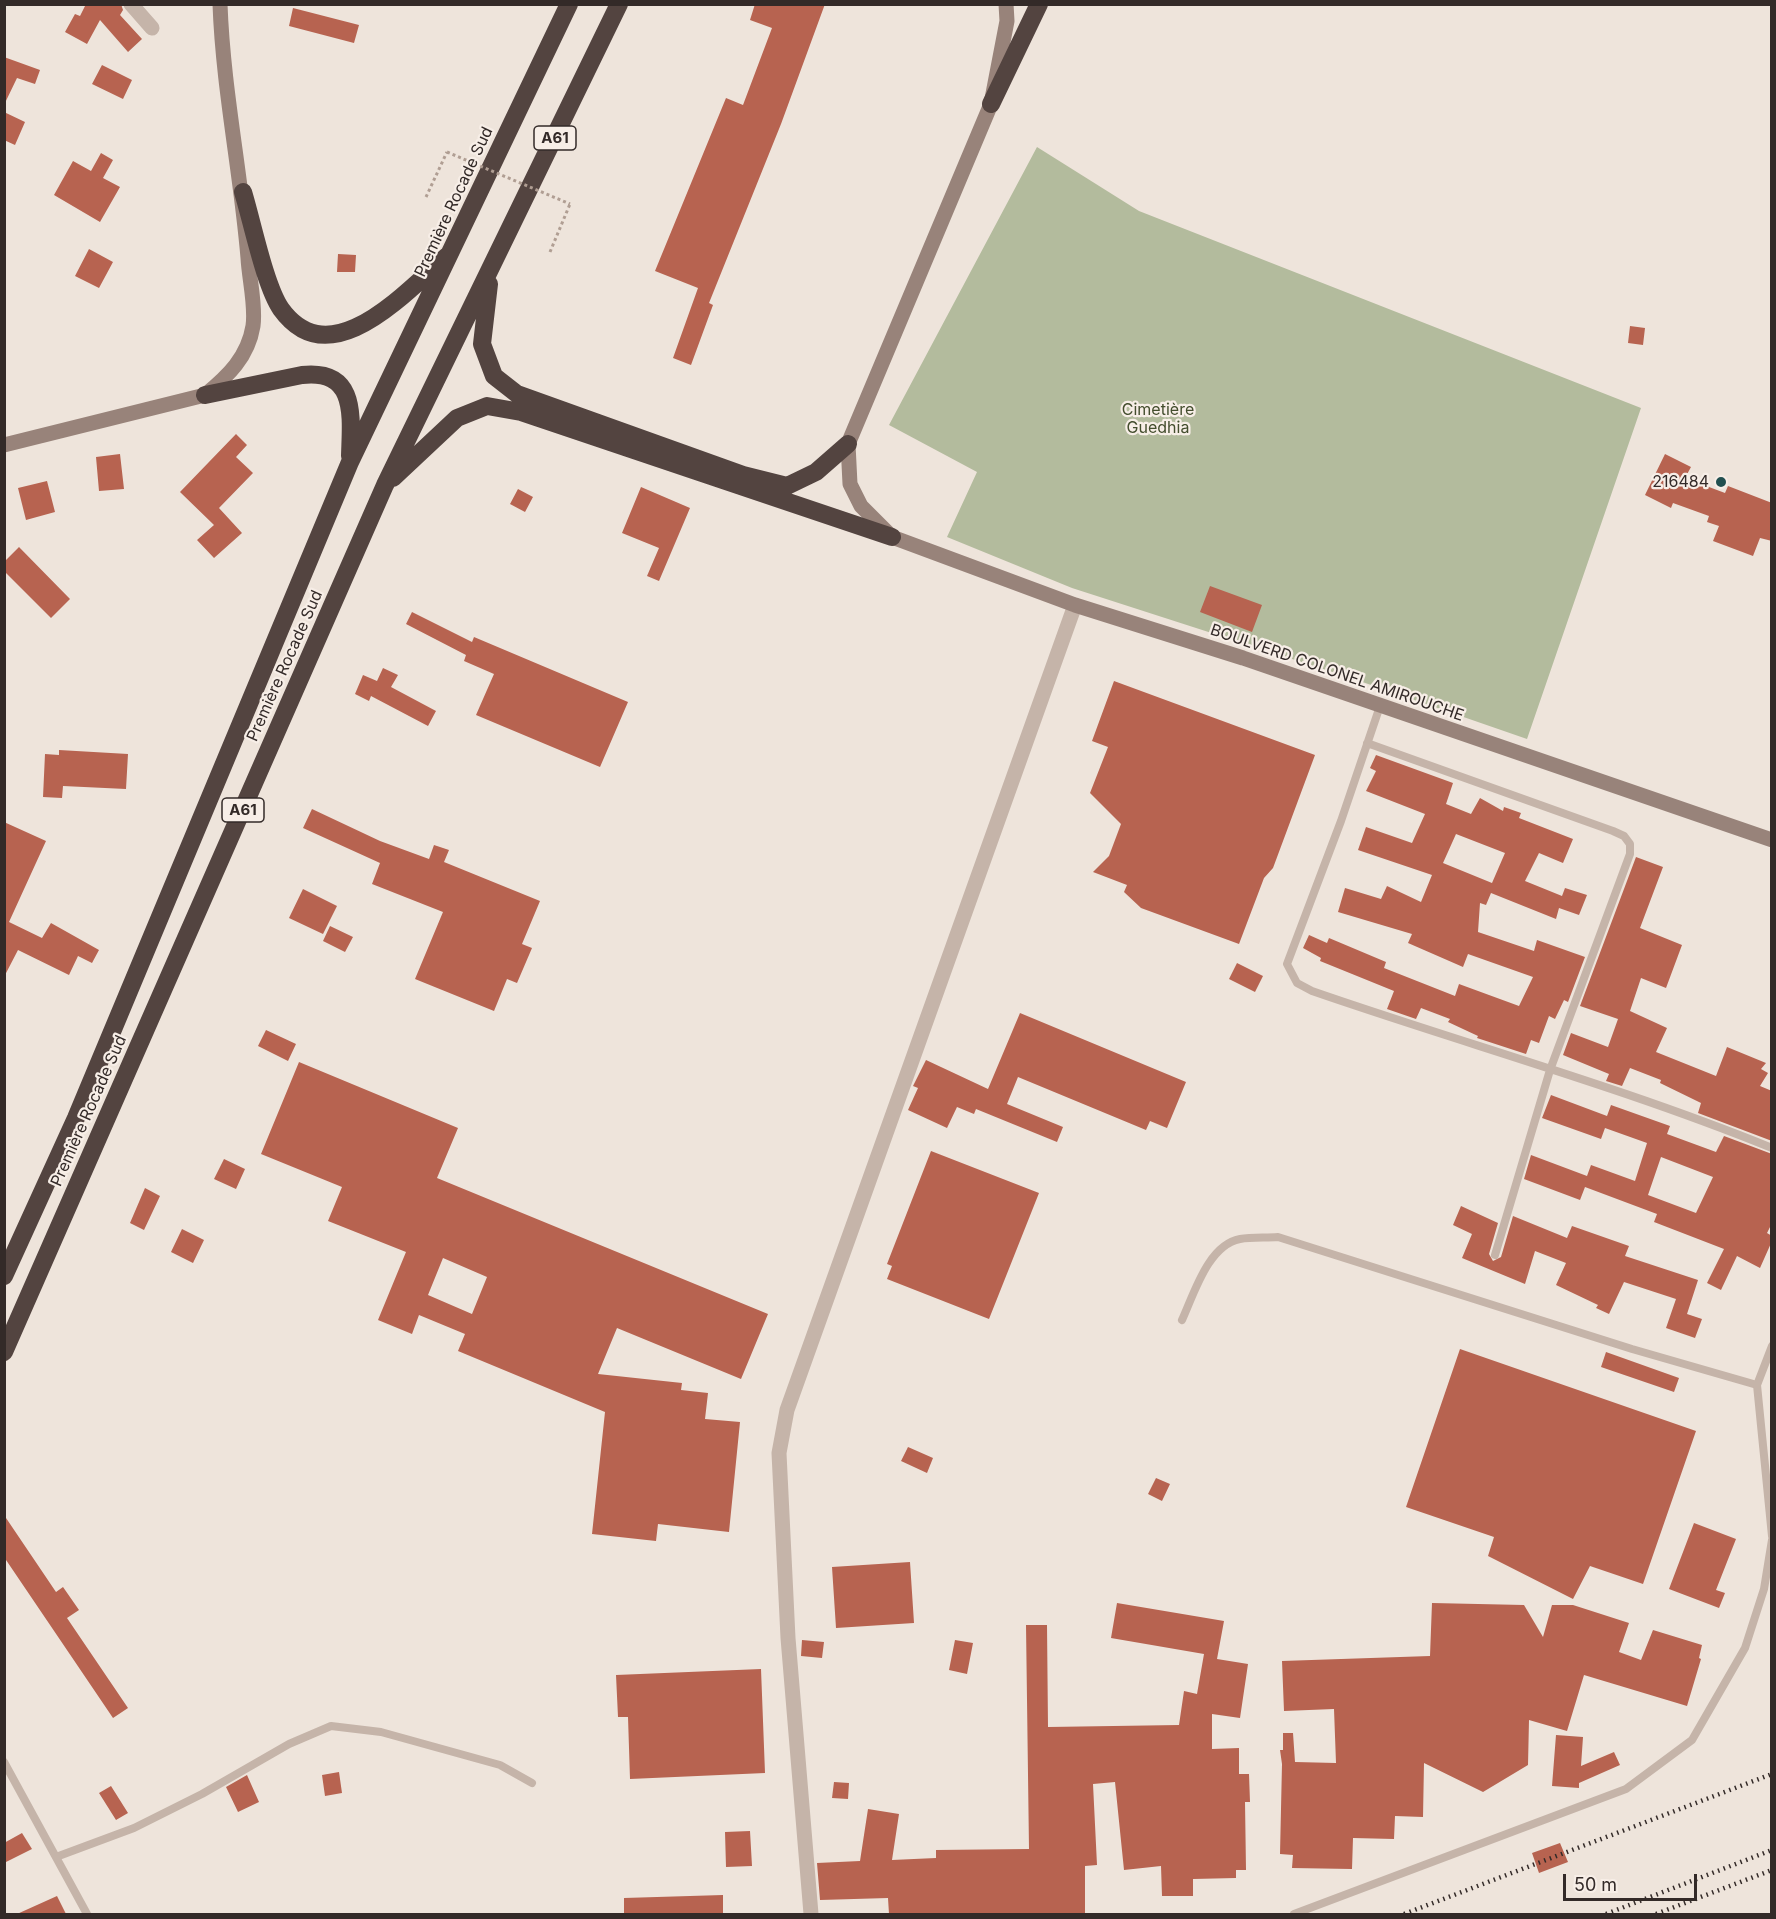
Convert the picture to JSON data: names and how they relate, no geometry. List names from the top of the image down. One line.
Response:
{"streets":{"highway":["A61","Première Rocade Sud"],"main road":["BOULVERD COLONEL AMIROUCHE"]},"parks":["Cimetière Guedhia"],"places":["216484"],"scale_bar":"50 m"}
